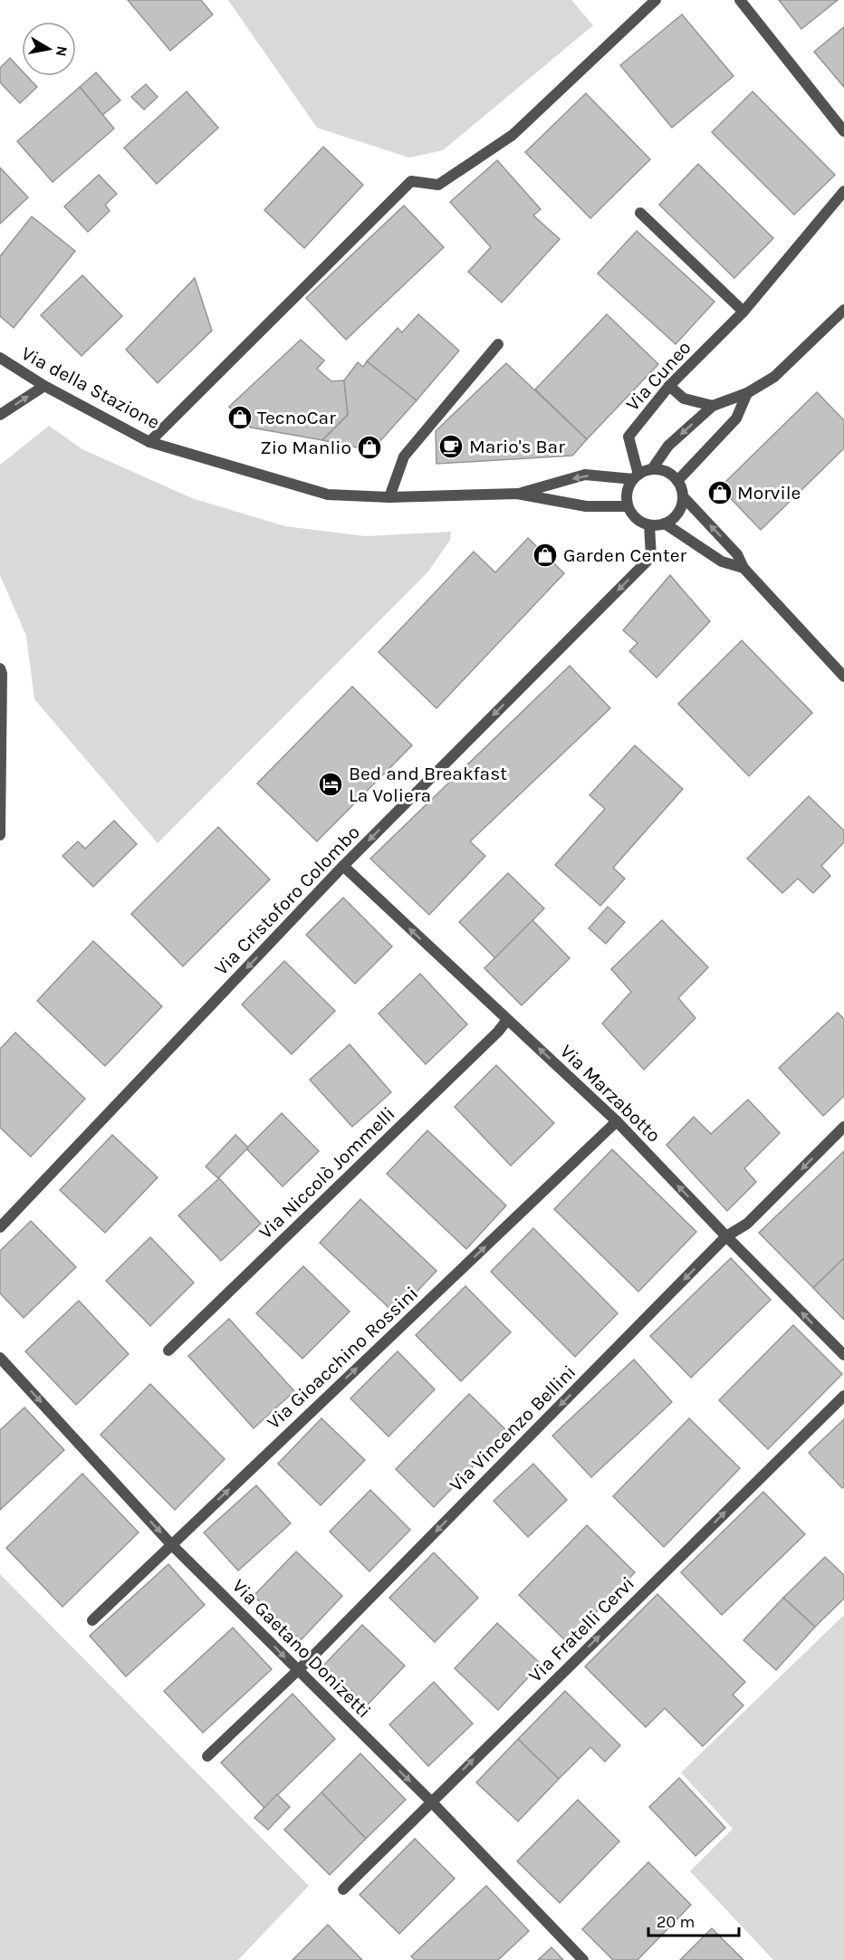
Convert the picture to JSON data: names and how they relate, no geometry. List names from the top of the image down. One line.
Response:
{"streets":{"street":["Via Cuneo","Via della Stazione","Via Cristoforo Colombo","Via Marzabotto","Via Niccolò Jommelli","Via Gioacchino Rossini","Via Vincenzo Bellini","Via Fratelli Cervi","Via Gaetano Donizetti"]},"crossings":[["Via Cuneo","Via della Stazione"],["Via Cuneo","Via Cristoforo Colombo"],["Via della Stazione","Via Cristoforo Colombo"],["Via Cristoforo Colombo","Via Marzabotto"],["Via Marzabotto","Via Niccolò Jommelli"],["Via Marzabotto","Via Gioacchino Rossini"],["Via Marzabotto","Via Vincenzo Bellini"],["Via Gioacchino Rossini","Via Gaetano Donizetti"],["Via Vincenzo Bellini","Via Gaetano Donizetti"],["Via Fratelli Cervi","Via Gaetano Donizetti"]],"one_way":["Via Cristoforo Colombo","Via Marzabotto","Via Gioacchino Rossini","Via Vincenzo Bellini","Via Fratelli Cervi","Via Gaetano Donizetti"],"places":{"shop":["TecnoCar","Zio Manlio","Morvile","Garden Center"],"cafe":["Mario's Bar"],"hotel":["Bed and Breakfast La Voliera"]},"scale_bar":"20 m","north":"right"}
